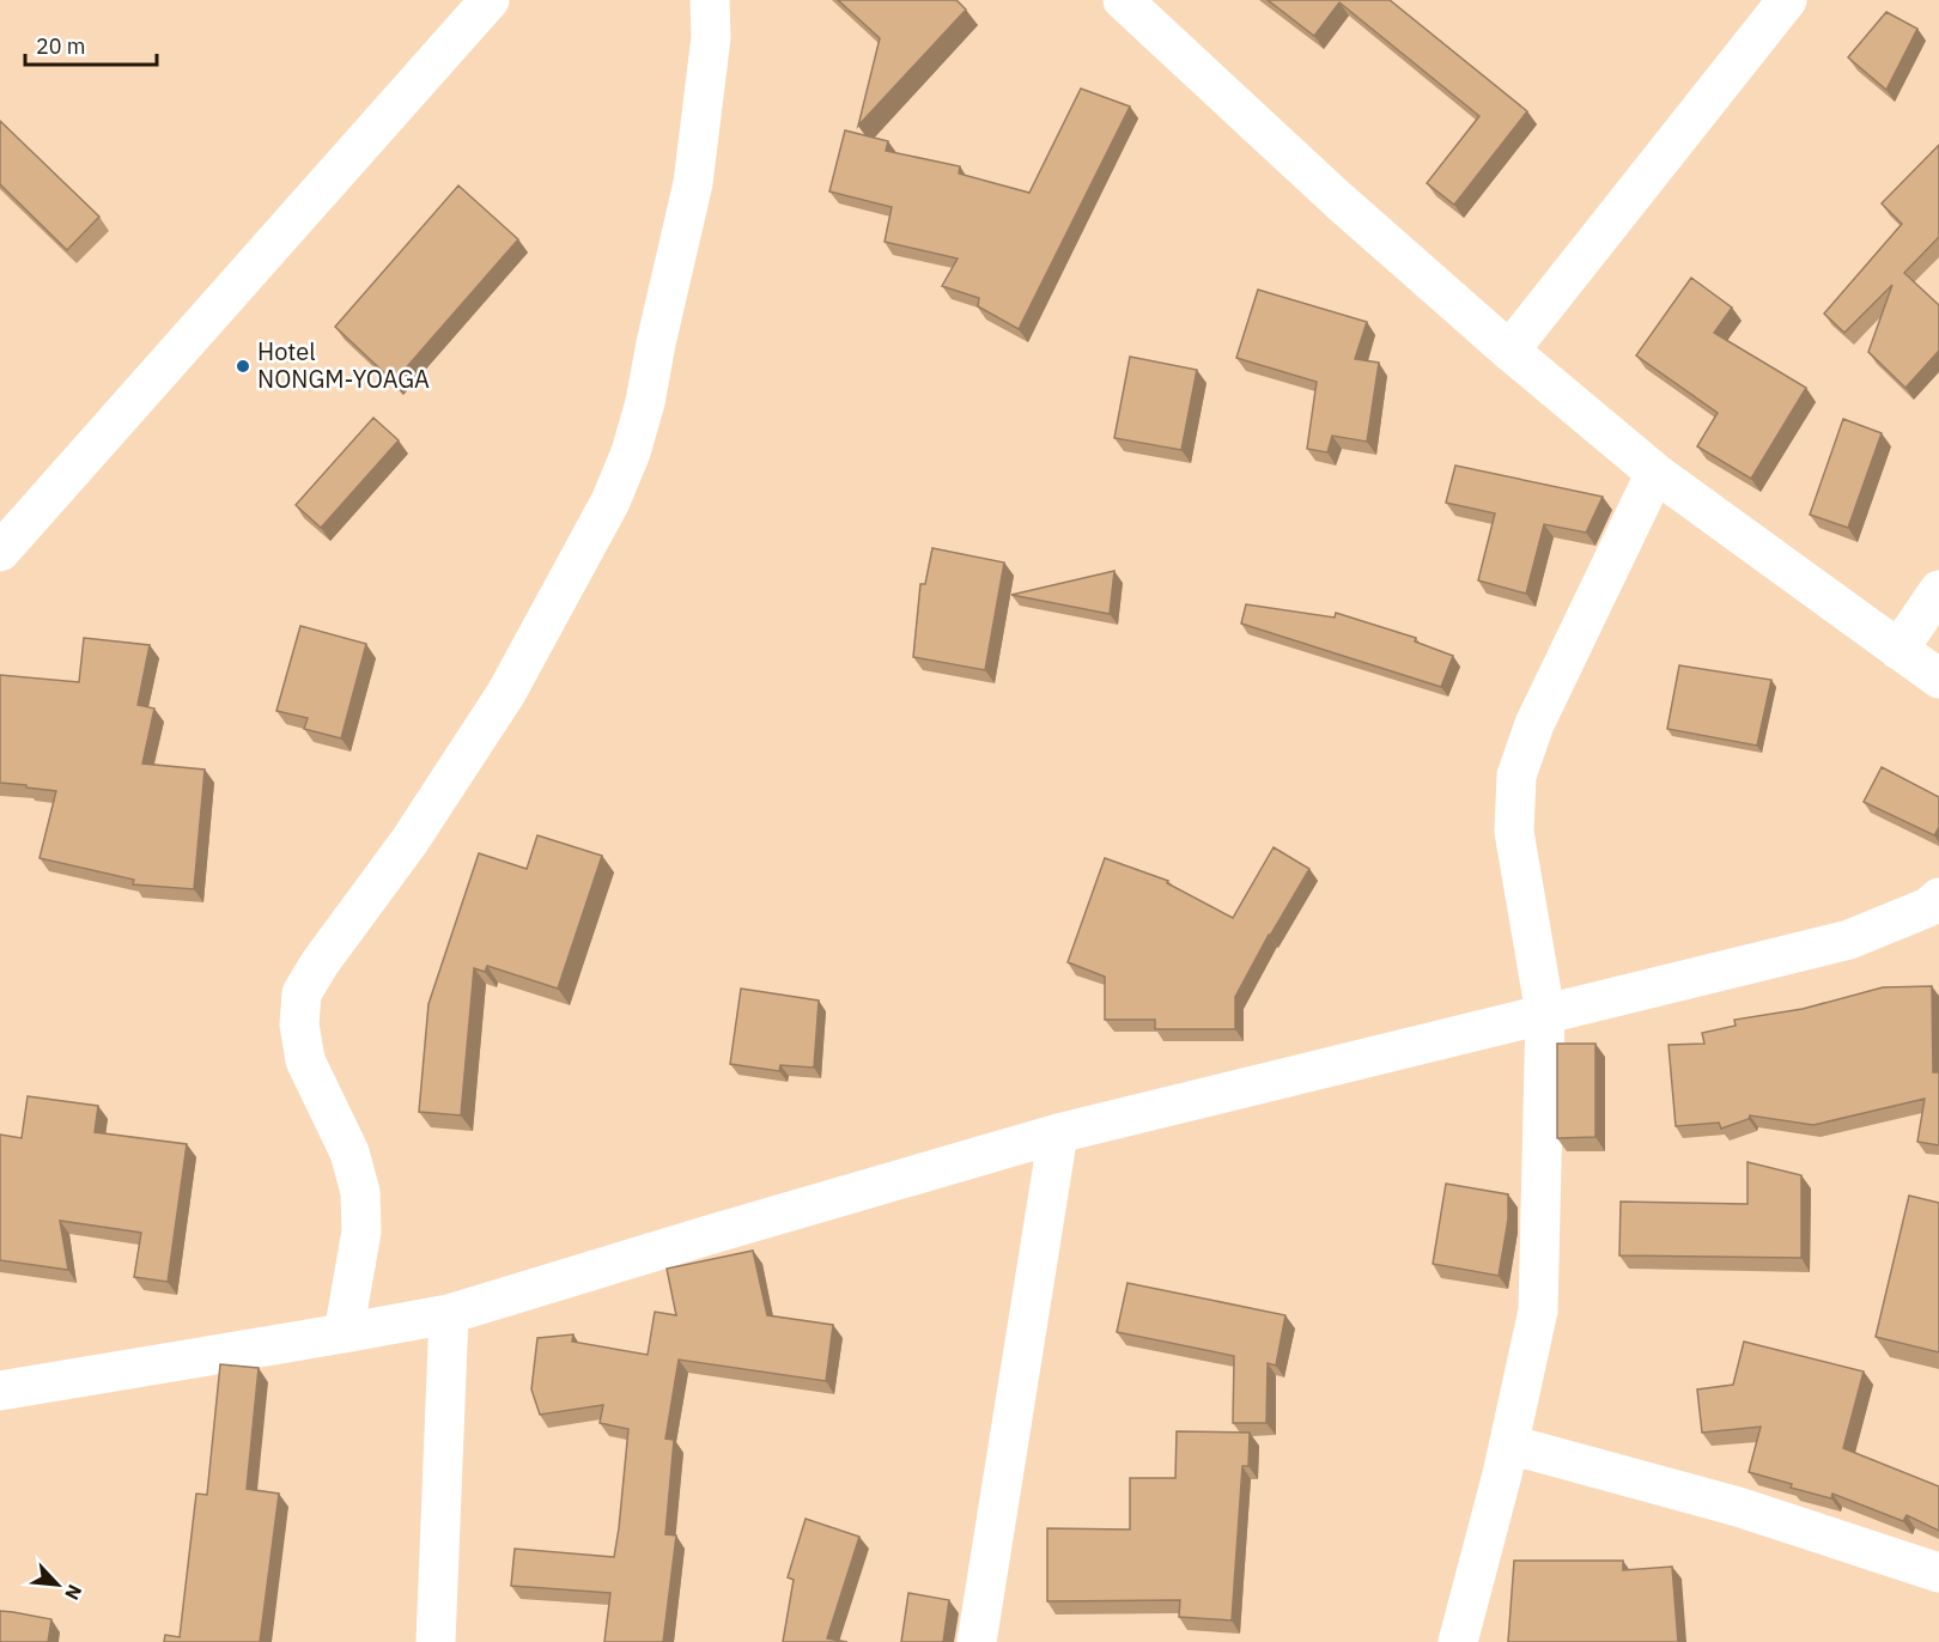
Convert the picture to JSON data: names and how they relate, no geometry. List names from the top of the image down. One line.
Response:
{"places":["Hotel NONGM-YOAGA"],"scale_bar":"20 m","north":"bottom right"}
